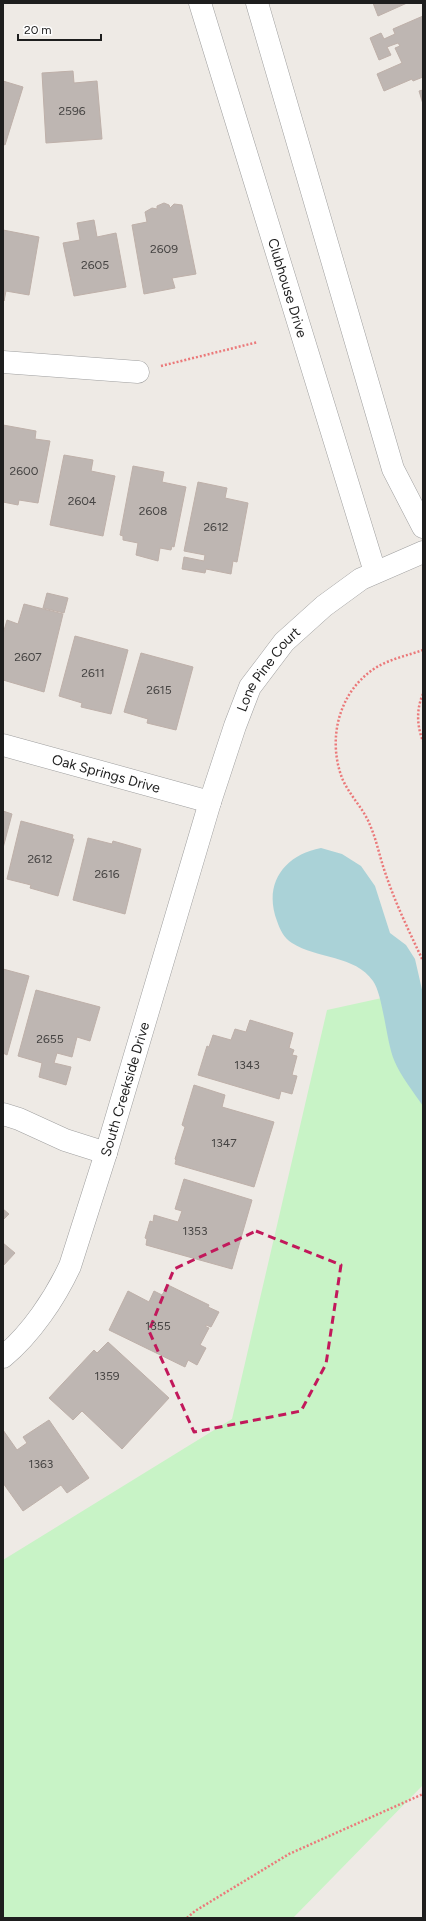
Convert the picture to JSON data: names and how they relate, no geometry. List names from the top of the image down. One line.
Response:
{"streets":{"street":["Clubhouse Drive","Lone Pine Court","Oak Springs Drive","South Creekside Drive"]},"crossings":[["Clubhouse Drive","Lone Pine Court"],["Lone Pine Court","Oak Springs Drive"],["Lone Pine Court","South Creekside Drive"],["Oak Springs Drive","South Creekside Drive"]],"house_numbers":["2596","2609","2605","2600","2604","2608","2612","2607","2611","2615","2612","2616","2655","1343","1347","1353","1355","1359","1363"],"scale_bar":"20 m"}
